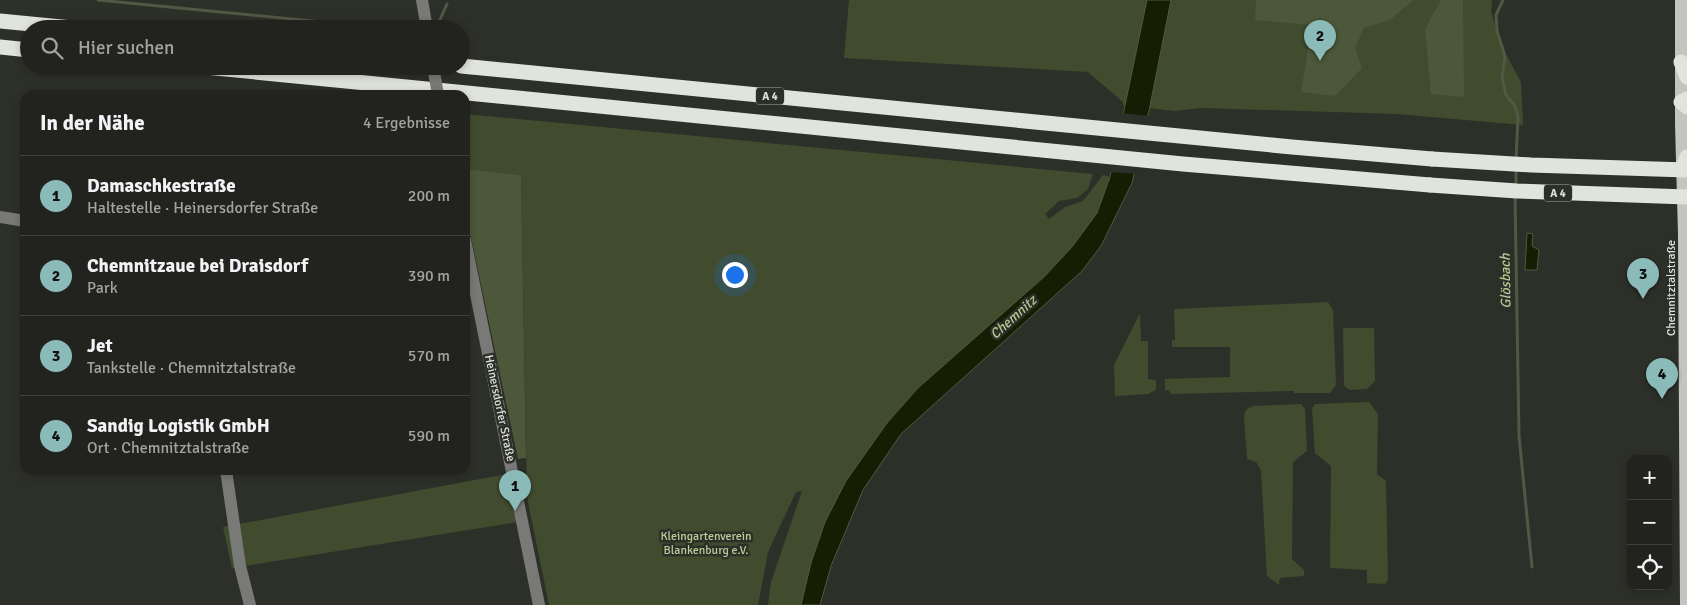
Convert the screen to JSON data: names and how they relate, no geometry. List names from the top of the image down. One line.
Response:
{"streets":{"highway":["A 4"],"main road":["Chemnitztalstraße"],"street":["Heinersdorfer Straße"]},"crossings":[["A 4","Chemnitztalstraße"]],"water":["Glösbach","Chemnitz"],"parks":["Kleingartenverein Blankenburg e.V."],"page":{"pins":["2","3","4","1"],"search":"Hier suchen","heading":["In der Nähe","4 Ergebnisse"],"list":[{"mark":"1","name":"Damaschkestraße","note":"Haltestelle · Heinersdorfer Straße","value":"200 m"},{"mark":"2","name":"Chemnitzaue bei Draisdorf","note":"Park","value":"390 m"},{"mark":"3","name":"Jet","note":"Tankstelle · Chemnitztalstraße","value":"570 m"},{"mark":"4","name":"Sandig Logistik GmbH","note":"Ort · Chemnitztalstraße","value":"590 m"}],"map_buttons":["+","−"]}}
